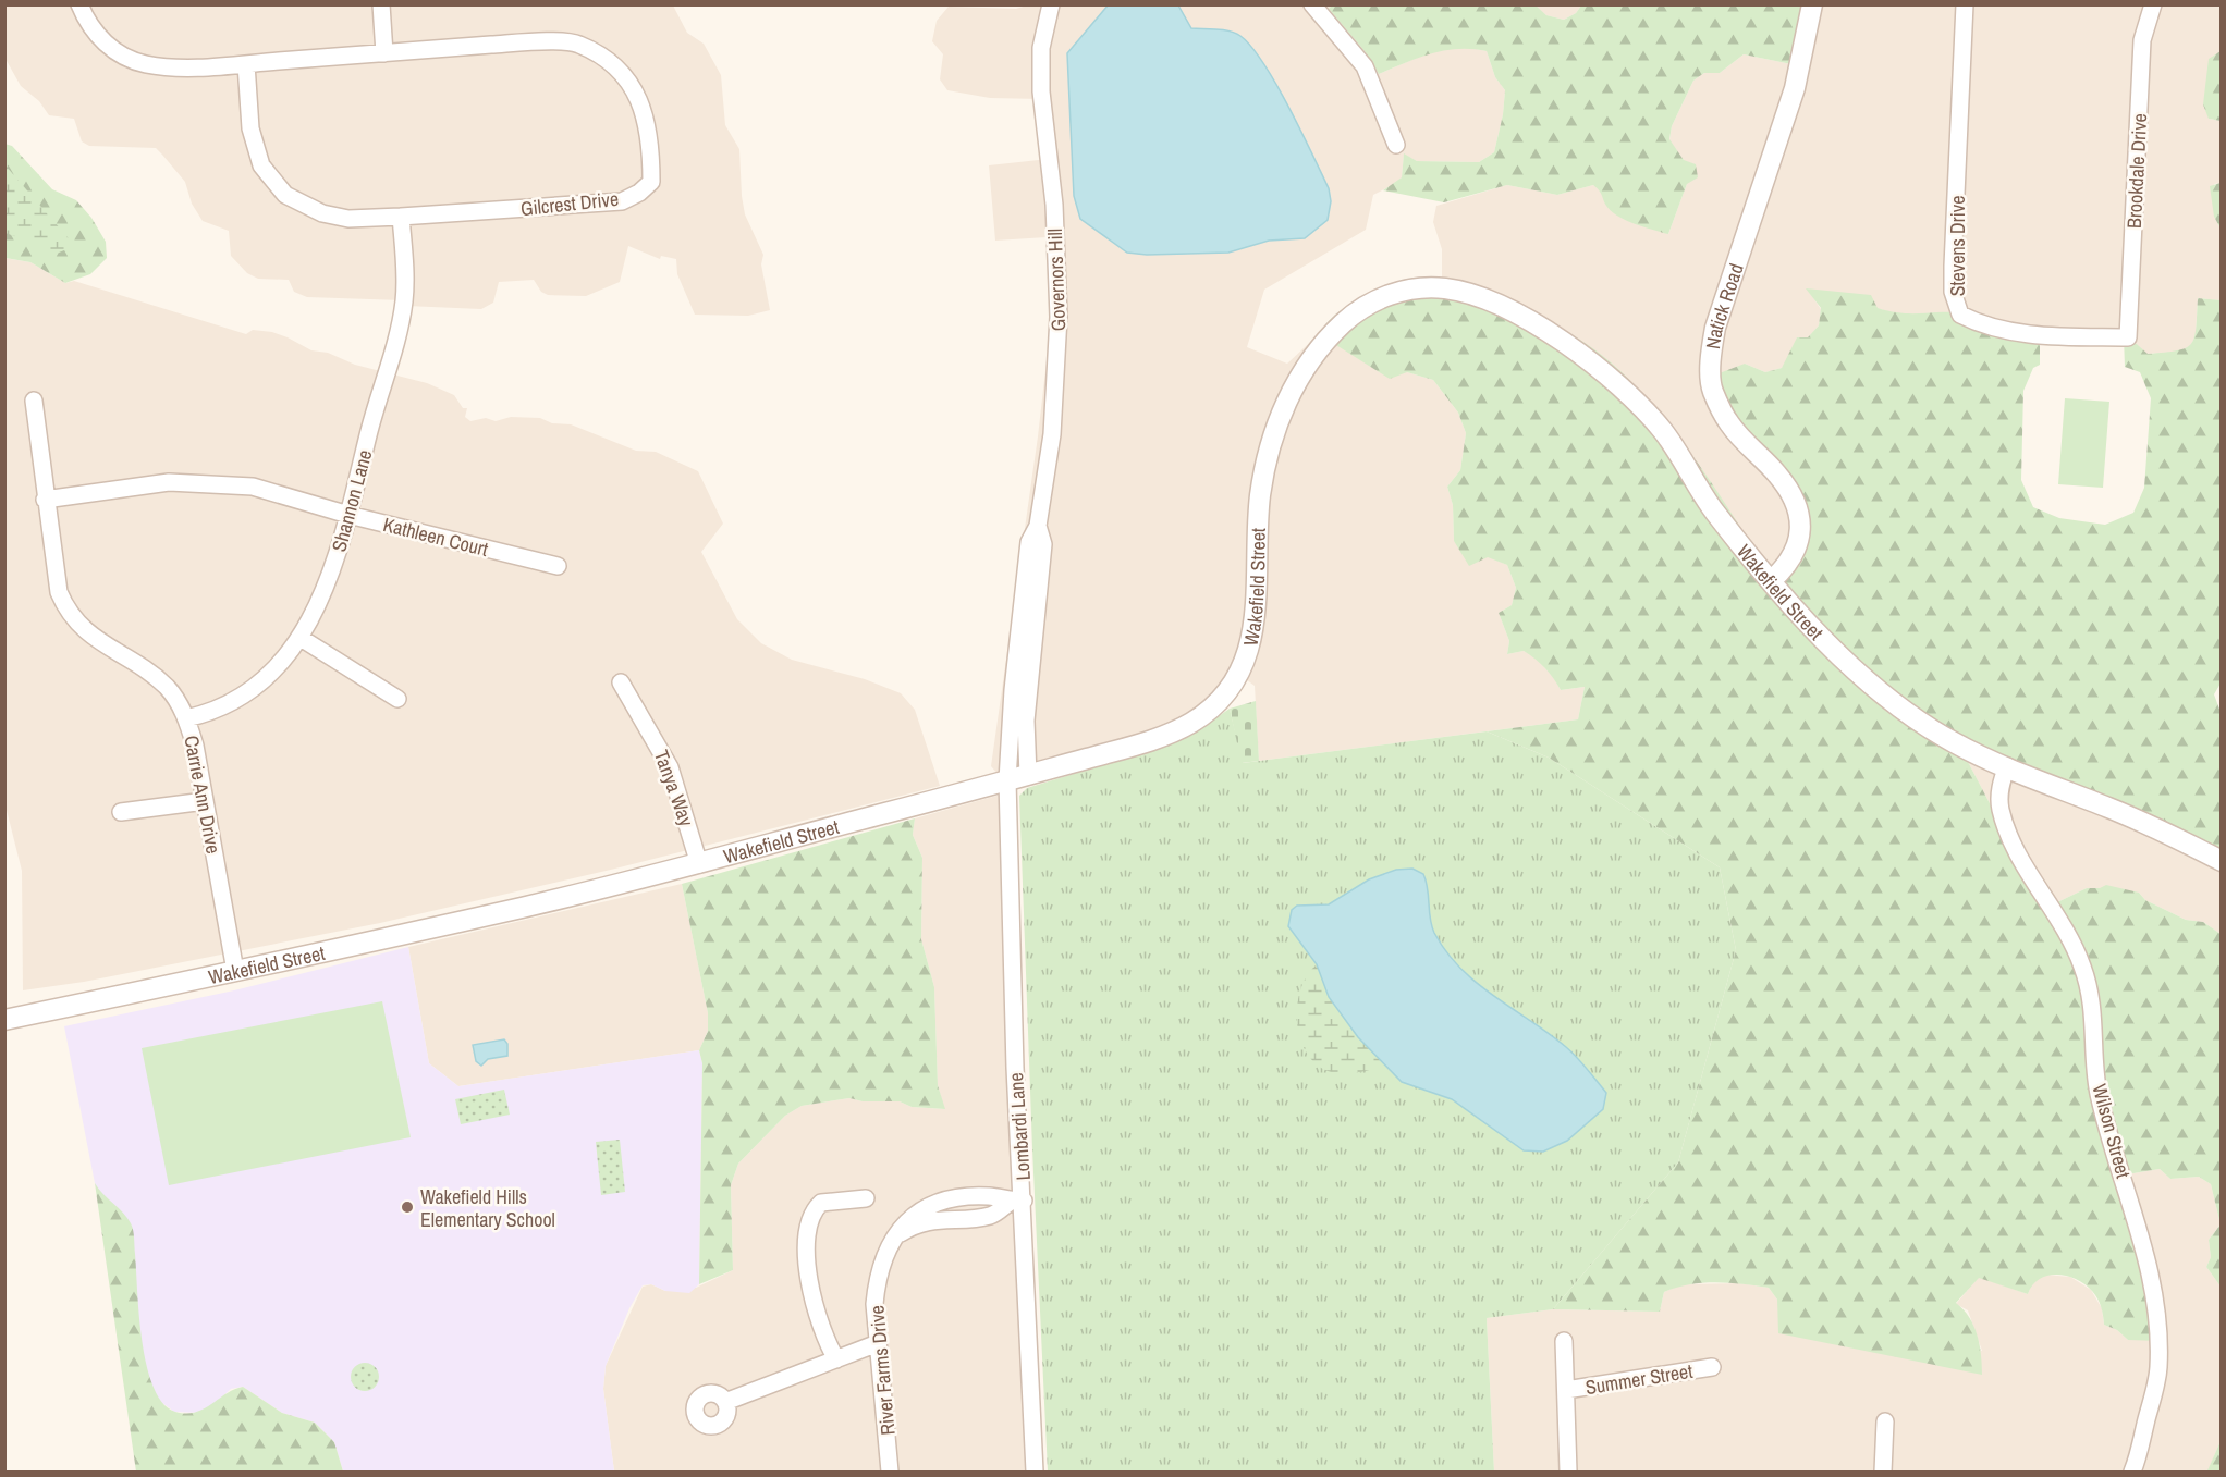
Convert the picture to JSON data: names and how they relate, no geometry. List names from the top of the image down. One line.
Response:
{"streets":{"street":["Brookdale Drive","Gilcrest Drive","Stevens Drive","Governors Hill","Natick Road","Shannon Lane","Kathleen Court","Wakefield Street","Tanya Way","Carrie Ann Drive","Lombardi Lane","Wilson Street","River Farms Drive","Summer Street"]},"crossings":[["Brookdale Drive","Stevens Drive"],["Gilcrest Drive","Shannon Lane"],["Governors Hill","Wakefield Street"],["Governors Hill","Lombardi Lane"],["Natick Road","Wakefield Street"],["Shannon Lane","Kathleen Court"],["Shannon Lane","Carrie Ann Drive"],["Kathleen Court","Carrie Ann Drive"],["Wakefield Street","Tanya Way"],["Wakefield Street","Carrie Ann Drive"],["Wakefield Street","Lombardi Lane"],["Wakefield Street","Wilson Street"],["Lombardi Lane","River Farms Drive"]],"places":["Wakefield Hills Elementary School"]}
